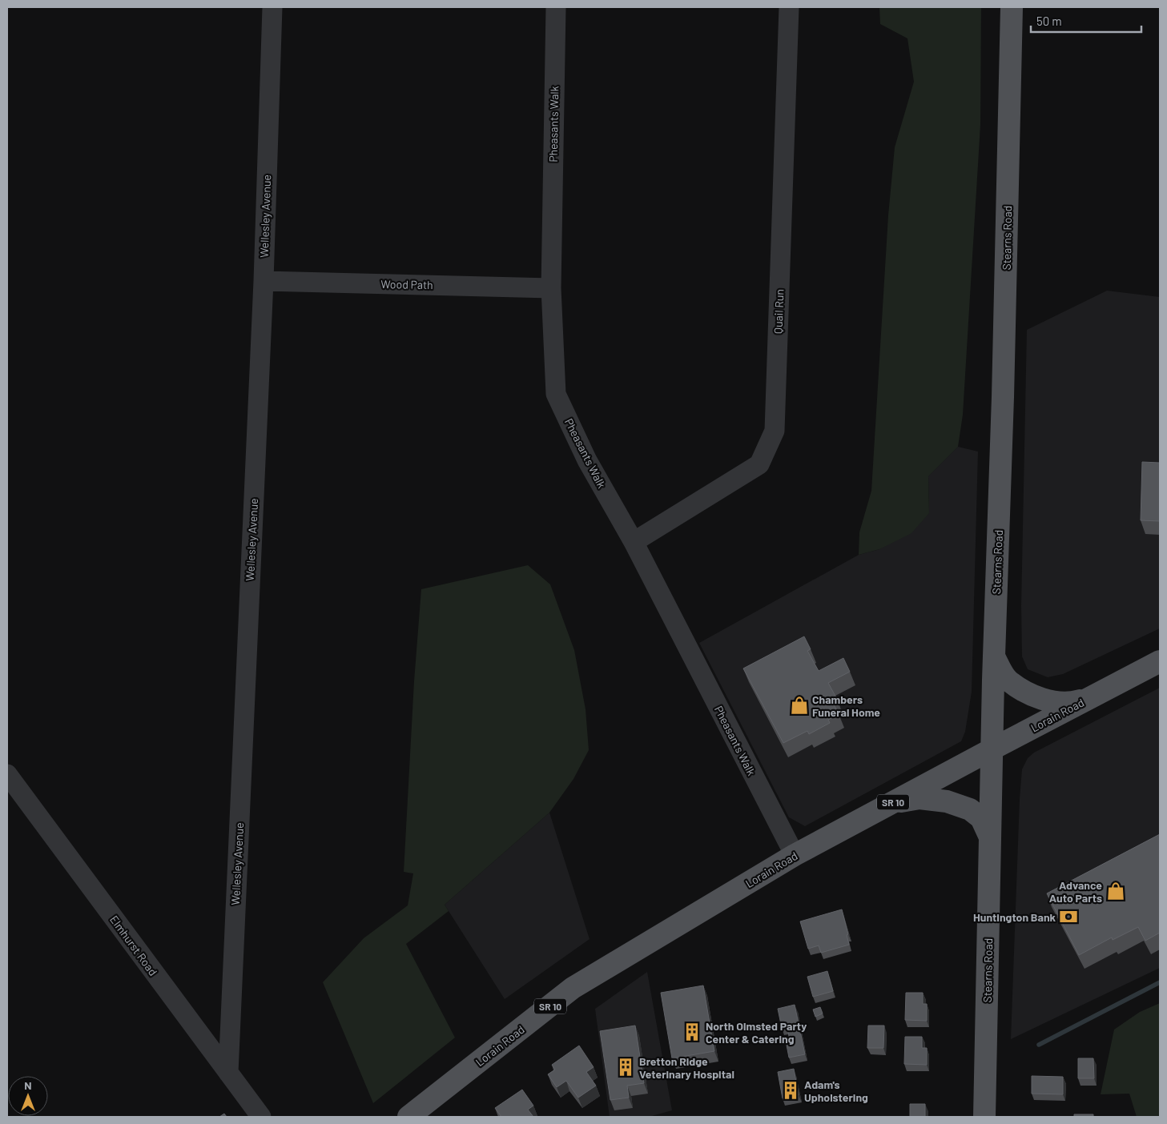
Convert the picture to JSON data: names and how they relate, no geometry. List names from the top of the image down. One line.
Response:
{"streets":{"main road":["Stearns Road","Lorain Road","SR 10"],"street":["Pheasants Walk","Wellesley Avenue","Wood Path","Quail Run","Elmhurst Road"]},"crossings":[["Pheasants Walk","Wood Path"],["Pheasants Walk","Quail Run"],["Pheasants Walk","Lorain Road"],["Wellesley Avenue","Wood Path"],["Wellesley Avenue","Elmhurst Road"],["Stearns Road","Lorain Road"]],"places":{"shop":["Chambers Funeral Home","Advance Auto Parts"],"bank":["Huntington Bank"],"building":["North Olmsted Party Center & Catering","Bretton Ridge Veterinary Hospital","Adam's Upholstering"]},"scale_bar":"50 m","north":"top"}
